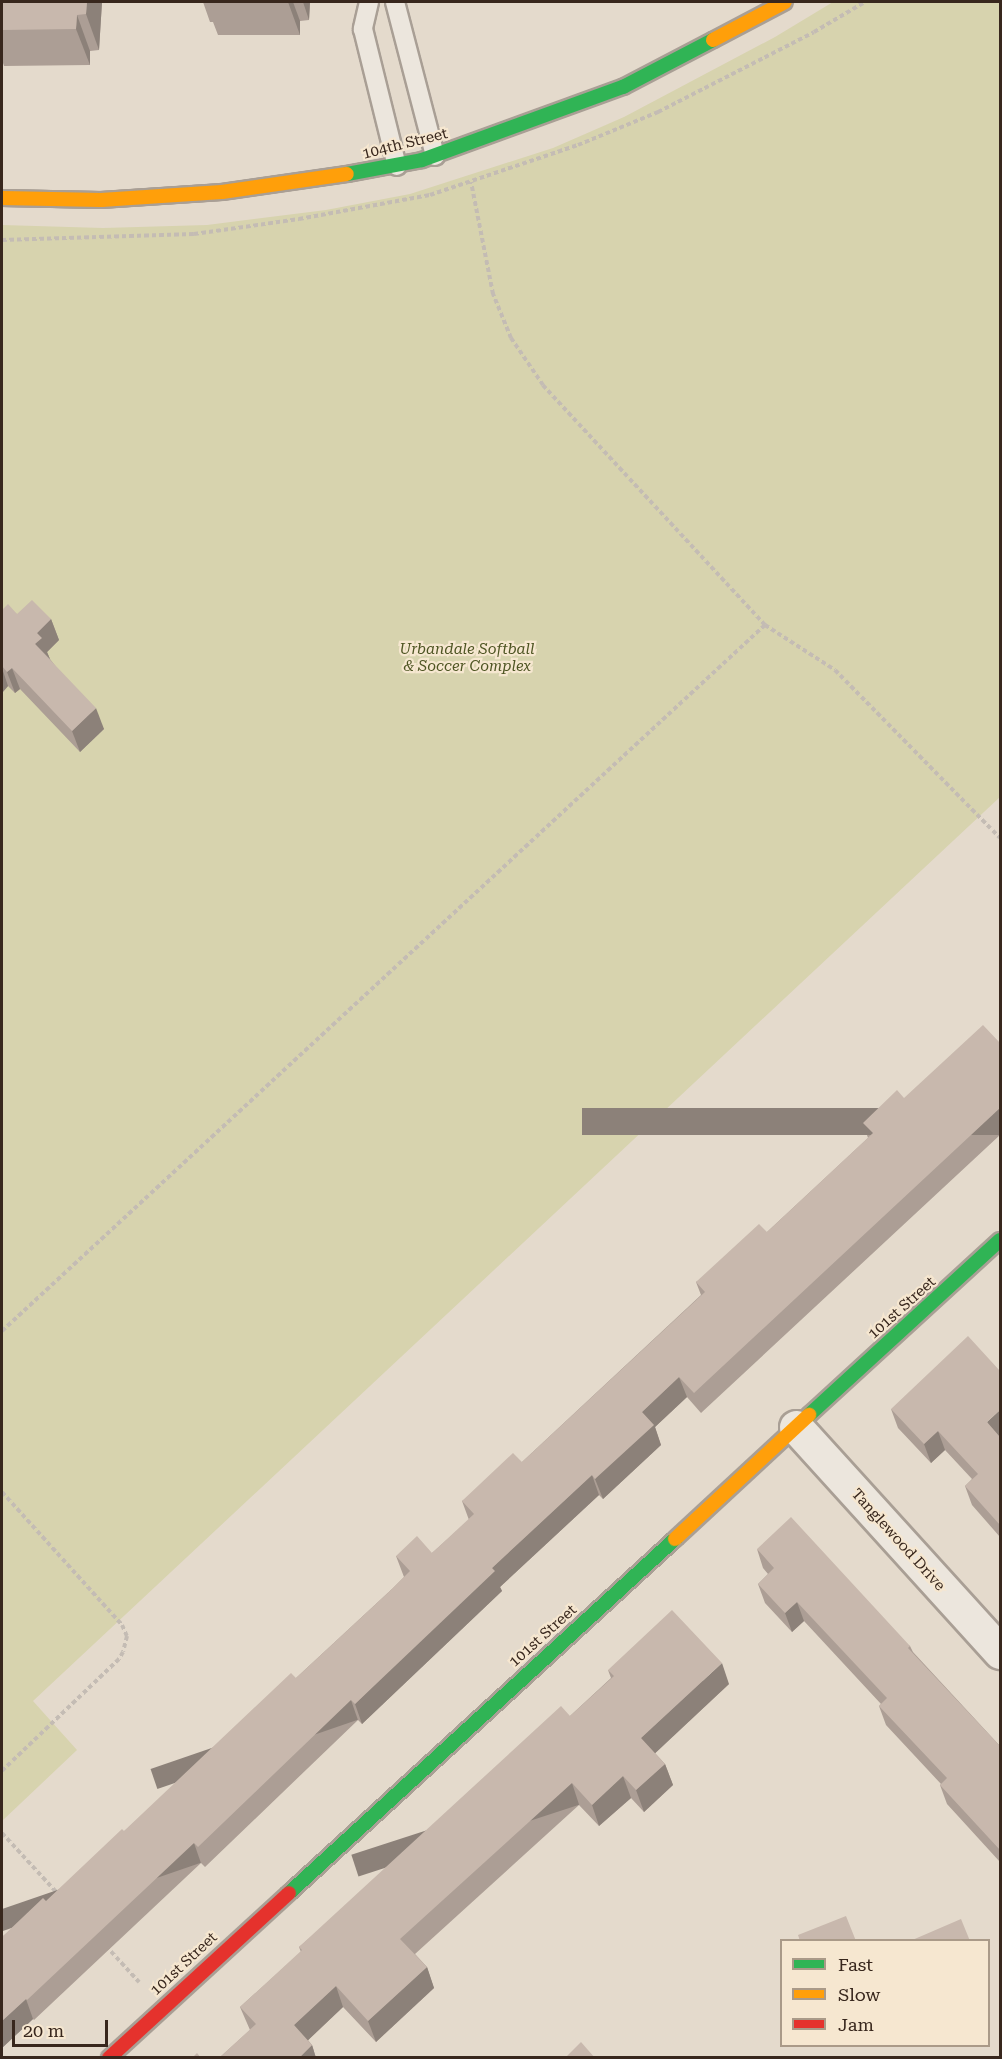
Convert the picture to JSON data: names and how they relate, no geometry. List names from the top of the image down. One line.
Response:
{"streets":{"street":["104th Street","101st Street","Tanglewood Drive"]},"crossings":[["101st Street","Tanglewood Drive"]],"parks":["Urbandale Softball & Soccer Complex"],"legend":["Fast","Slow","Jam"],"scale_bar":"20 m"}
